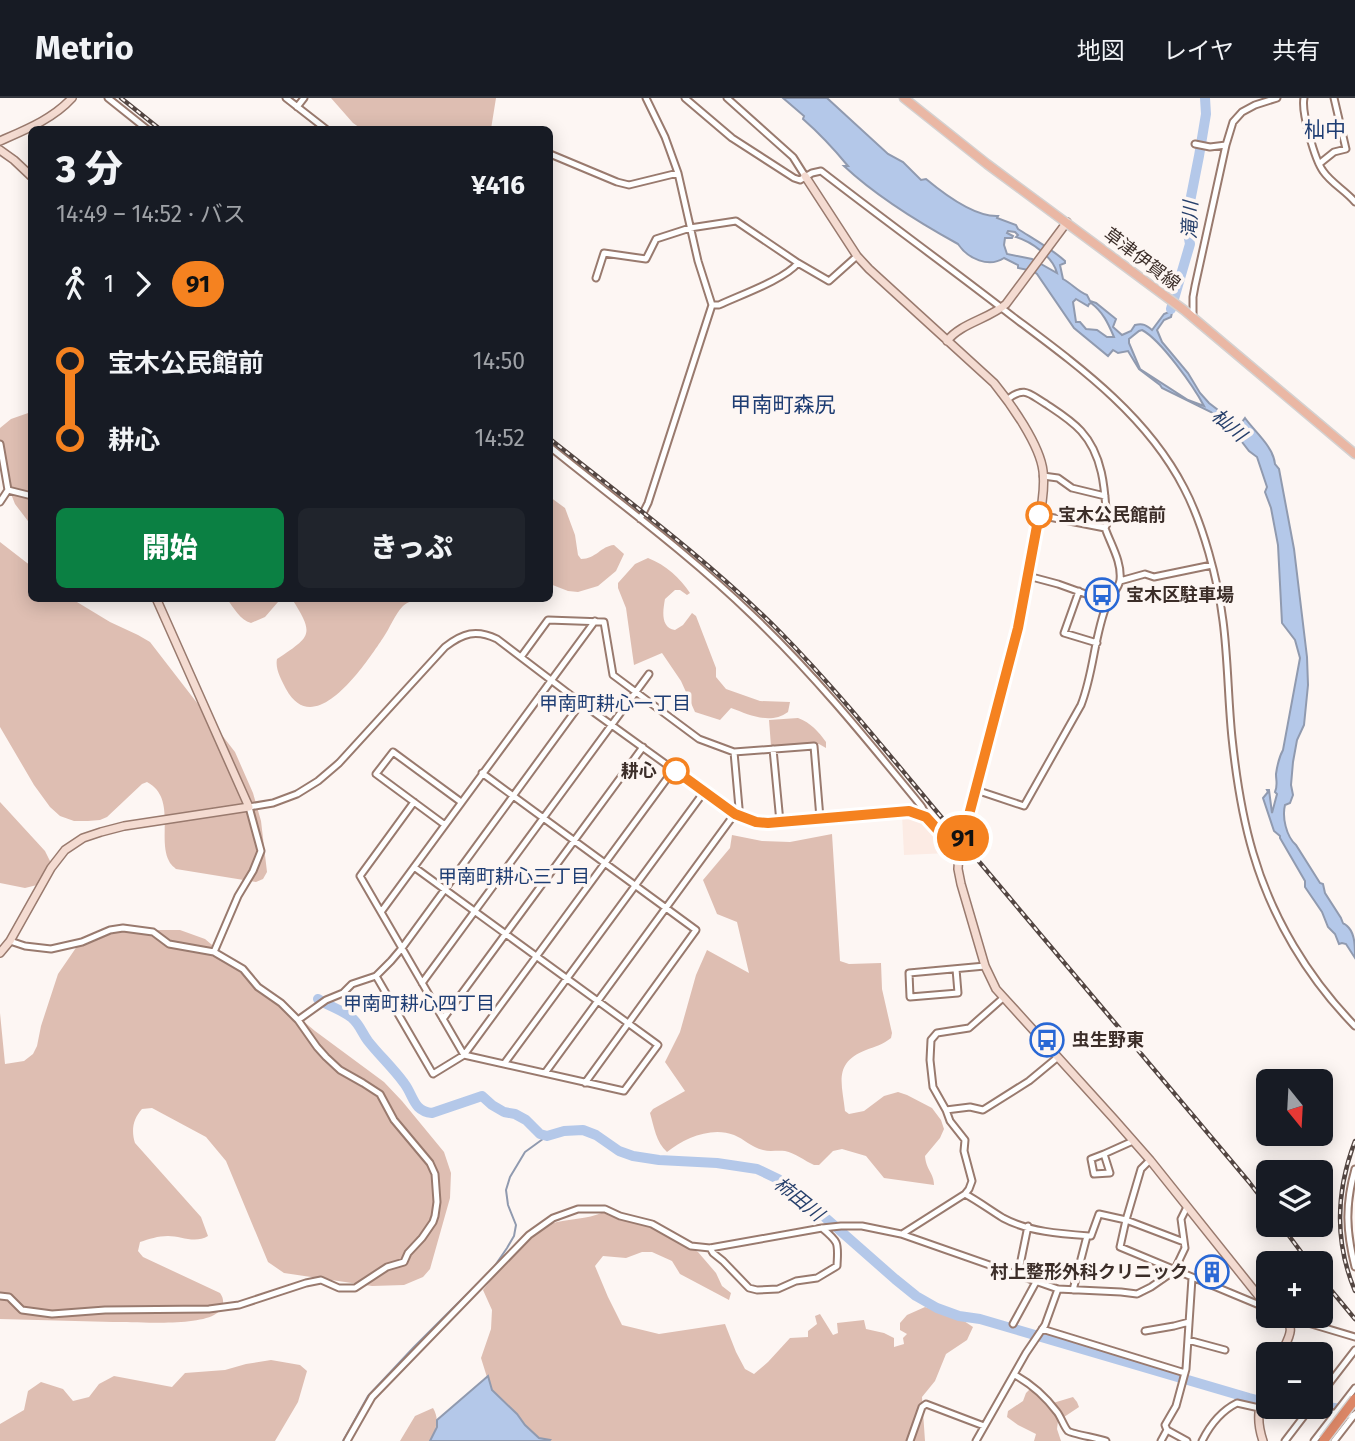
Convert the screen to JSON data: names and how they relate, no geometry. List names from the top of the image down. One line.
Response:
{"streets":{"main road":["草津伊賀線"]},"districts":["杣中","甲南町森尻","甲南町耕心一丁目","甲南町耕心三丁目","甲南町耕心四丁目"],"water":["滝川","杣川","柿田川"],"places":{"other":["宝木公民館前","耕心"],"bus stop":["宝木区駐車場","虫生野東"],"building":["村上整形外科クリニック"]},"lines":["bus line 91"],"north":"bottom","page":{"header":"Metrio","nav":["地図","レイヤ","共有"],"on_map":"91","heading":["3 分","14:49 – 14:52 · バス","¥416"],"legs":["1","91"],"list":[{"name":"宝木公民館前","value":"14:50"},{"name":"耕心","value":"14:52"}],"buttons":["開始","きっぷ"],"map_buttons":["+","−"]}}
